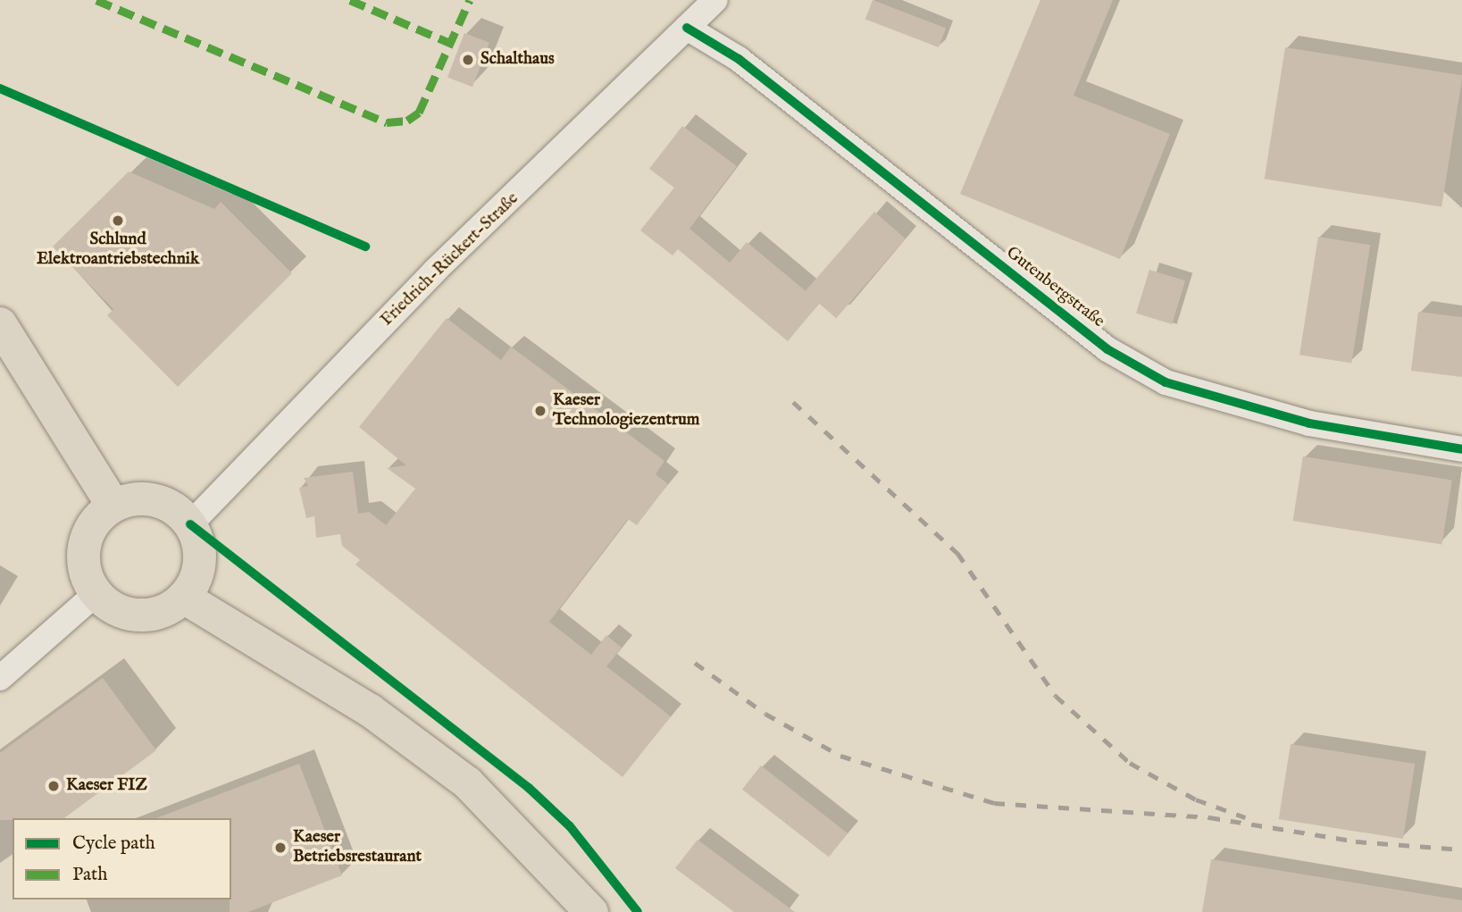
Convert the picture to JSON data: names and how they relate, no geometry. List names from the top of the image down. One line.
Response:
{"streets":{"street":["Friedrich-Rückert-Straße","Gutenbergstraße"]},"crossings":[["Friedrich-Rückert-Straße","Gutenbergstraße"]],"places":["Schalthaus","Schlund Elektroantriebstechnik","Kaeser Technologiezentrum","Kaeser FIZ","Kaeser Betriebsrestaurant"],"legend":["Cycle path","Path"]}
